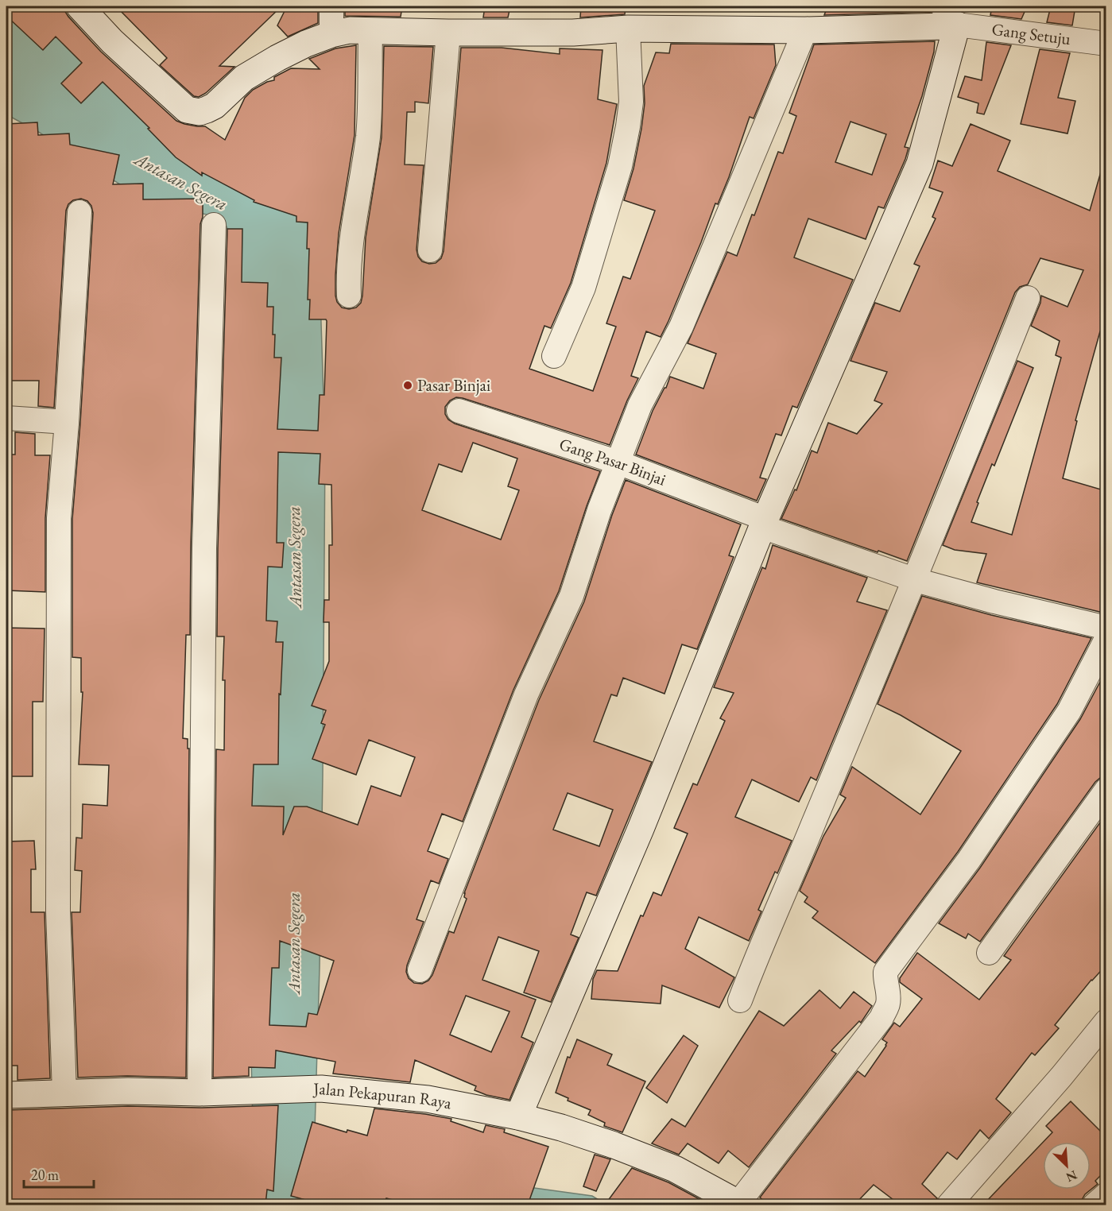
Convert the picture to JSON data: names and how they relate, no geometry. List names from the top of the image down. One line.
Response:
{"streets":{"street":["Gang Setuju","Gang Pasar Binjai","Jalan Pekapuran Raya"]},"water":["Antasan Segera"],"places":["Pasar Binjai"],"scale_bar":"20 m","north":"bottom right"}
